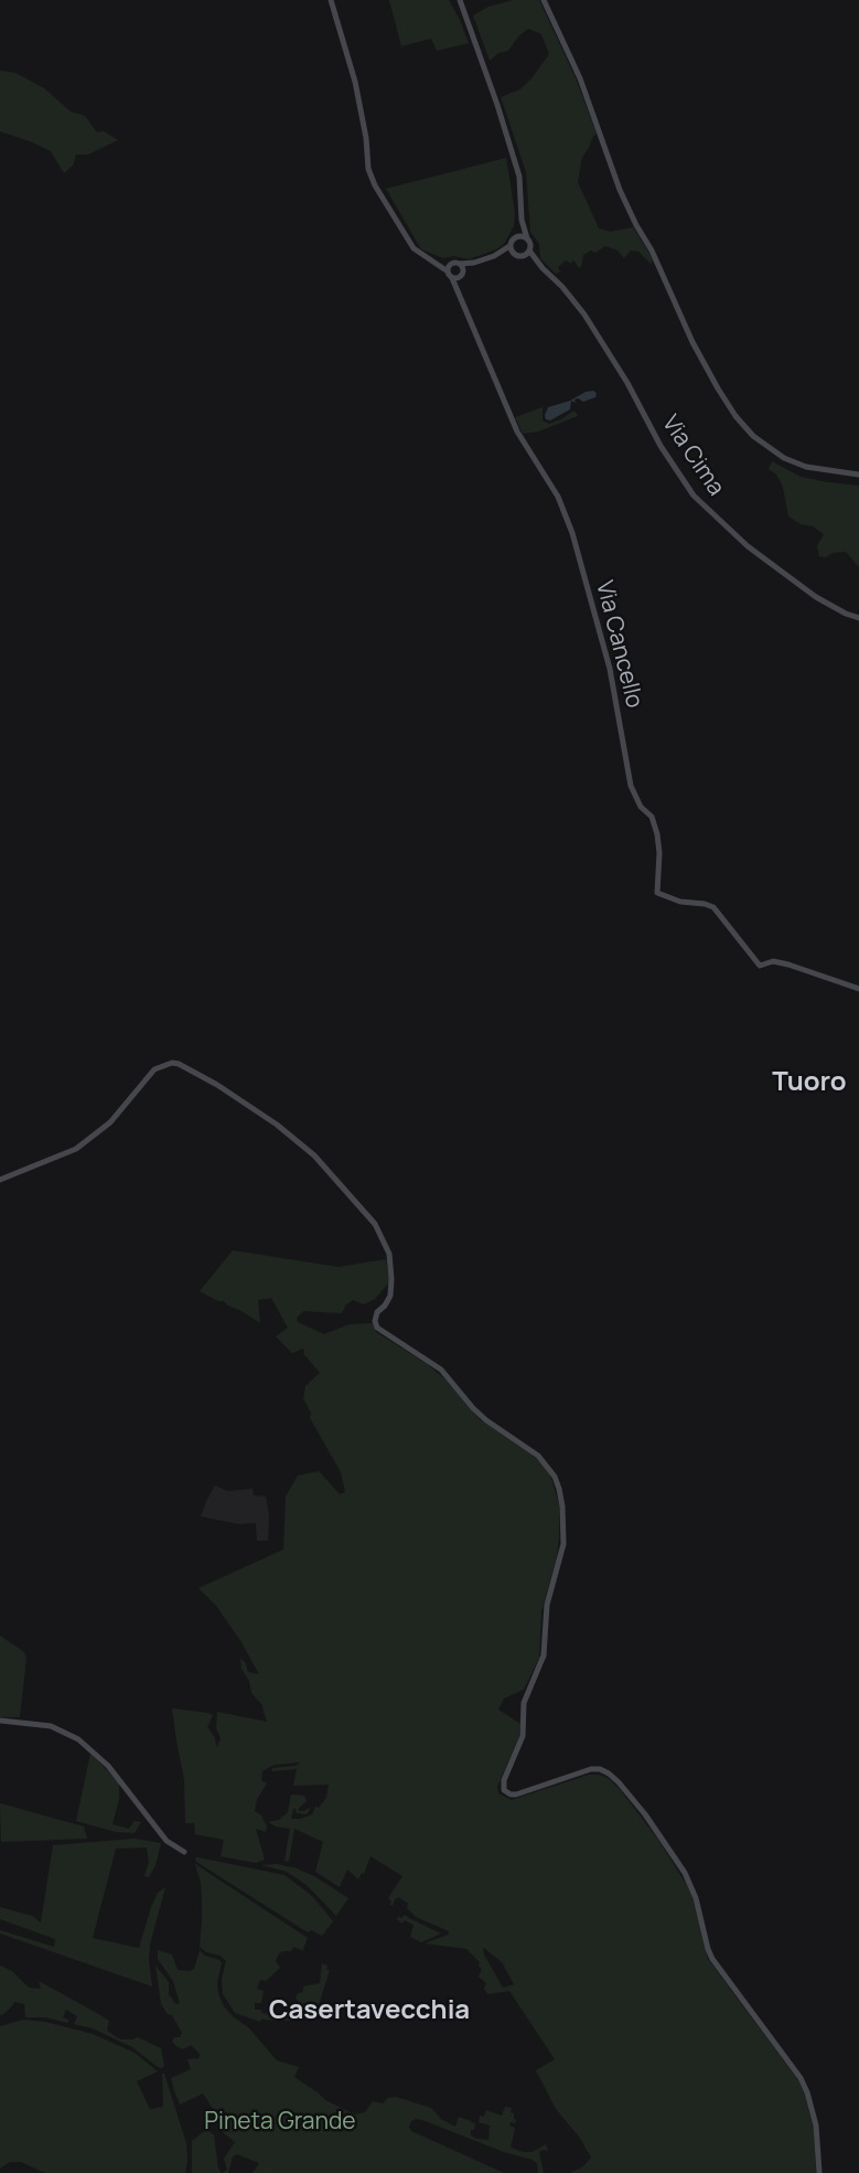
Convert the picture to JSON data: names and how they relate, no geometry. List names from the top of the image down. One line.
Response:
{"streets":{"street":["Via Cima","Via Cancello"]},"districts":["Tuoro","Casertavecchia"],"parks":["Pineta Grande"]}
